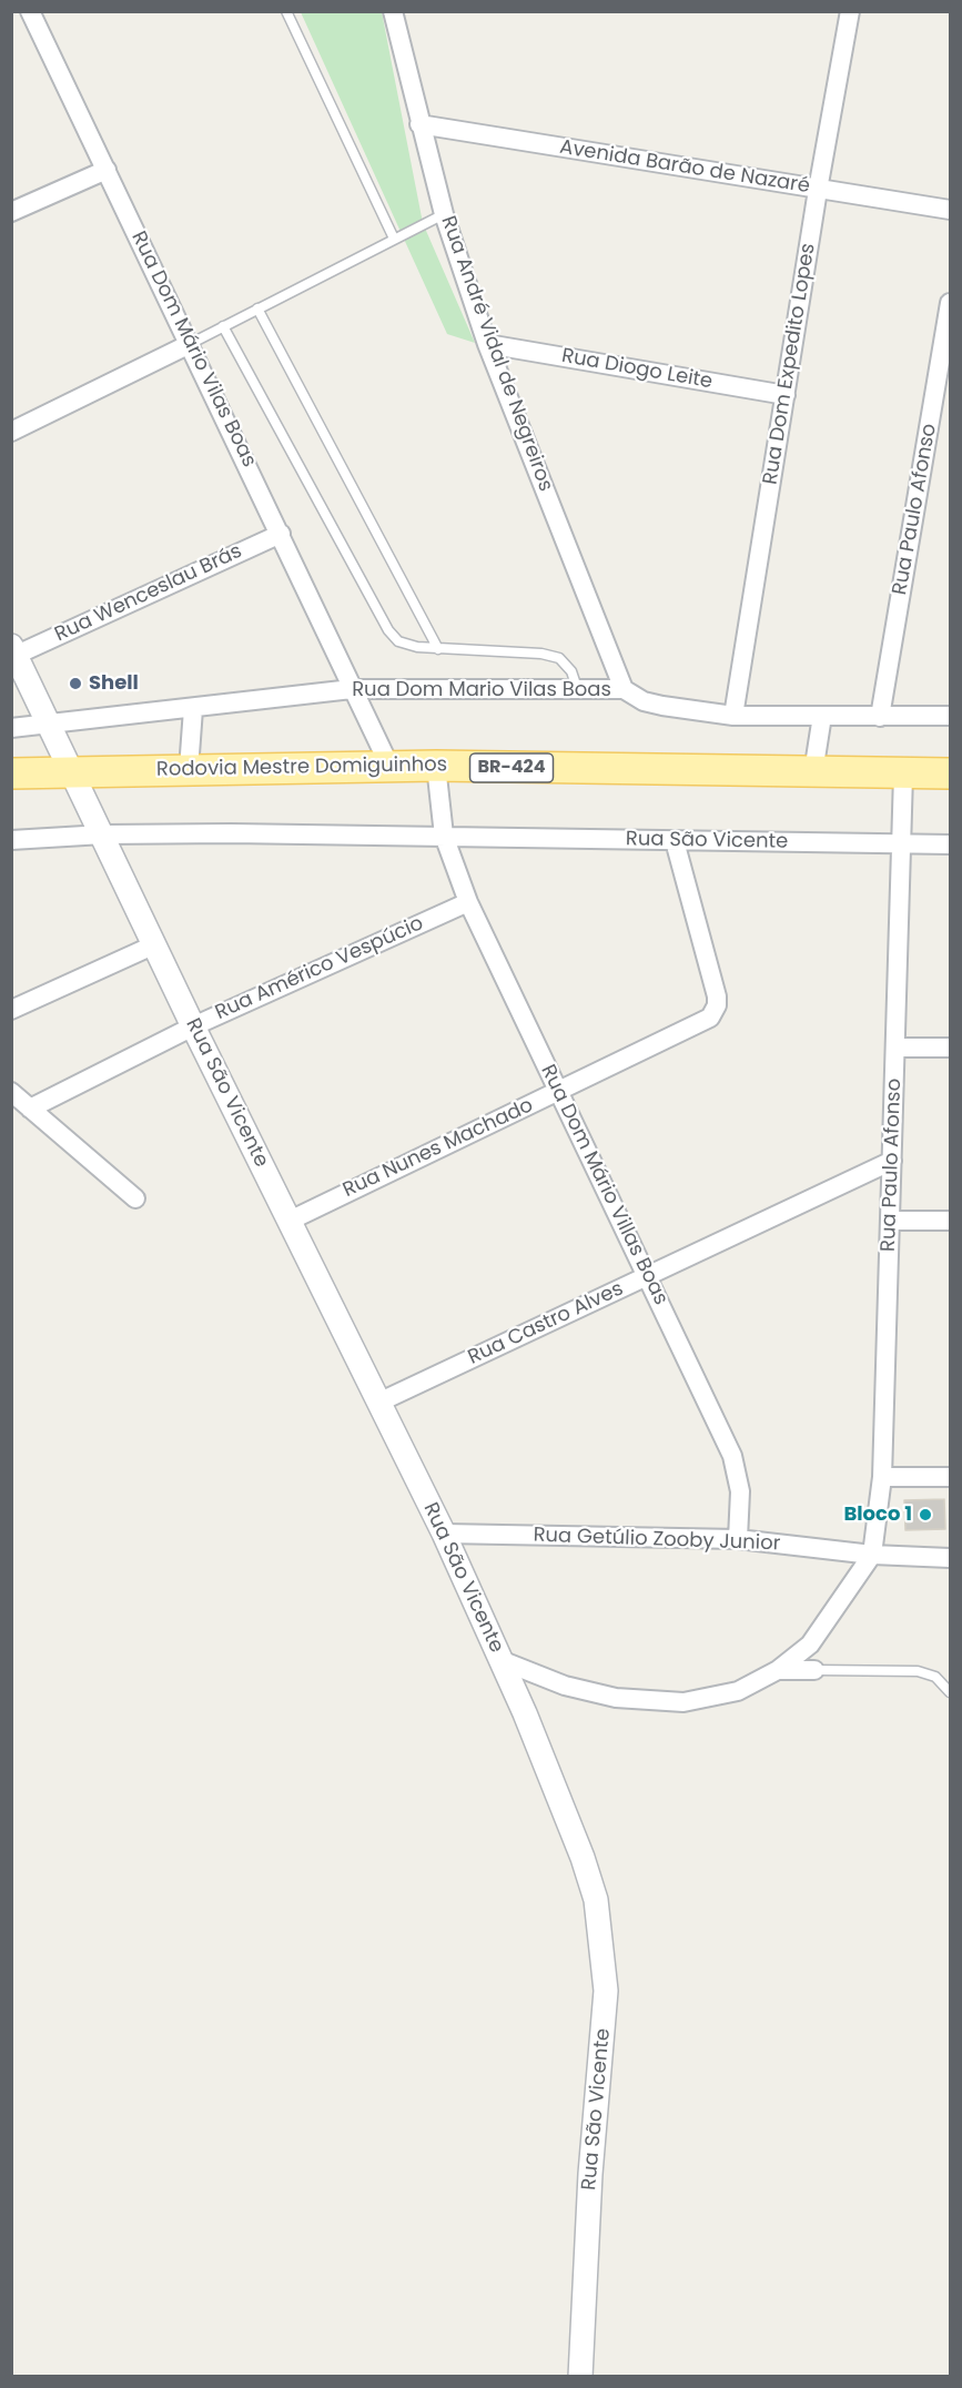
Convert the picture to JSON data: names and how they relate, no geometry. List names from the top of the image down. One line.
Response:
{"streets":{"main road":["Rodovia Mestre Domiguinhos","BR-424"],"street":["Avenida Barão de Nazaré","Rua Dom Mário Vilas Boas","Rua André Vidal de Negreiros","Rua Dom Expedito Lopes","Rua Diogo Leite","Rua Paulo Afonso","Rua Wenceslau Brás","Rua Dom Mario Vilas Boas","Rua São Vicente","Rua Américo Vespúcio","Rua Nunes Machado","Rua Dom Mário Villas Boas","Rua Castro Alves","Rua Getúlio Zooby Junior"]},"crossings":[["Avenida Barão de Nazaré","Rua André Vidal de Negreiros"],["Avenida Barão de Nazaré","Rua Dom Expedito Lopes"],["Rua Dom Mário Vilas Boas","Rua Wenceslau Brás"],["Rua Dom Mário Vilas Boas","Rua Dom Mario Vilas Boas"],["Rua Dom Mário Vilas Boas","Rodovia Mestre Domiguinhos"],["Rua André Vidal de Negreiros","Rua Diogo Leite"],["Rua André Vidal de Negreiros","Rua Dom Mario Vilas Boas"],["Rua Dom Expedito Lopes","Rua Diogo Leite"],["Rua Dom Expedito Lopes","Rua Dom Mario Vilas Boas"],["Rua Paulo Afonso","Rua Dom Mario Vilas Boas"],["Rua Paulo Afonso","Rodovia Mestre Domiguinhos"],["Rua Paulo Afonso","Rua São Vicente"],["Rua Paulo Afonso","Rua Castro Alves"],["Rua Paulo Afonso","Rua Getúlio Zooby Junior"],["Rua Wenceslau Brás","Rua São Vicente"],["Rua Dom Mario Vilas Boas","Rua São Vicente"],["Rodovia Mestre Domiguinhos","Rua São Vicente"],["Rodovia Mestre Domiguinhos","Rua Dom Mário Villas Boas"],["Rua São Vicente","Rua Américo Vespúcio"],["Rua São Vicente","Rua Nunes Machado"],["Rua São Vicente","Rua Dom Mário Villas Boas"],["Rua São Vicente","Rua Castro Alves"],["Rua São Vicente","Rua Getúlio Zooby Junior"],["Rua Américo Vespúcio","Rua Dom Mário Villas Boas"],["Rua Nunes Machado","Rua Dom Mário Villas Boas"],["Rua Dom Mário Villas Boas","Rua Castro Alves"],["Rua Dom Mário Villas Boas","Rua Getúlio Zooby Junior"]],"places":["Shell","Bloco 1"]}
